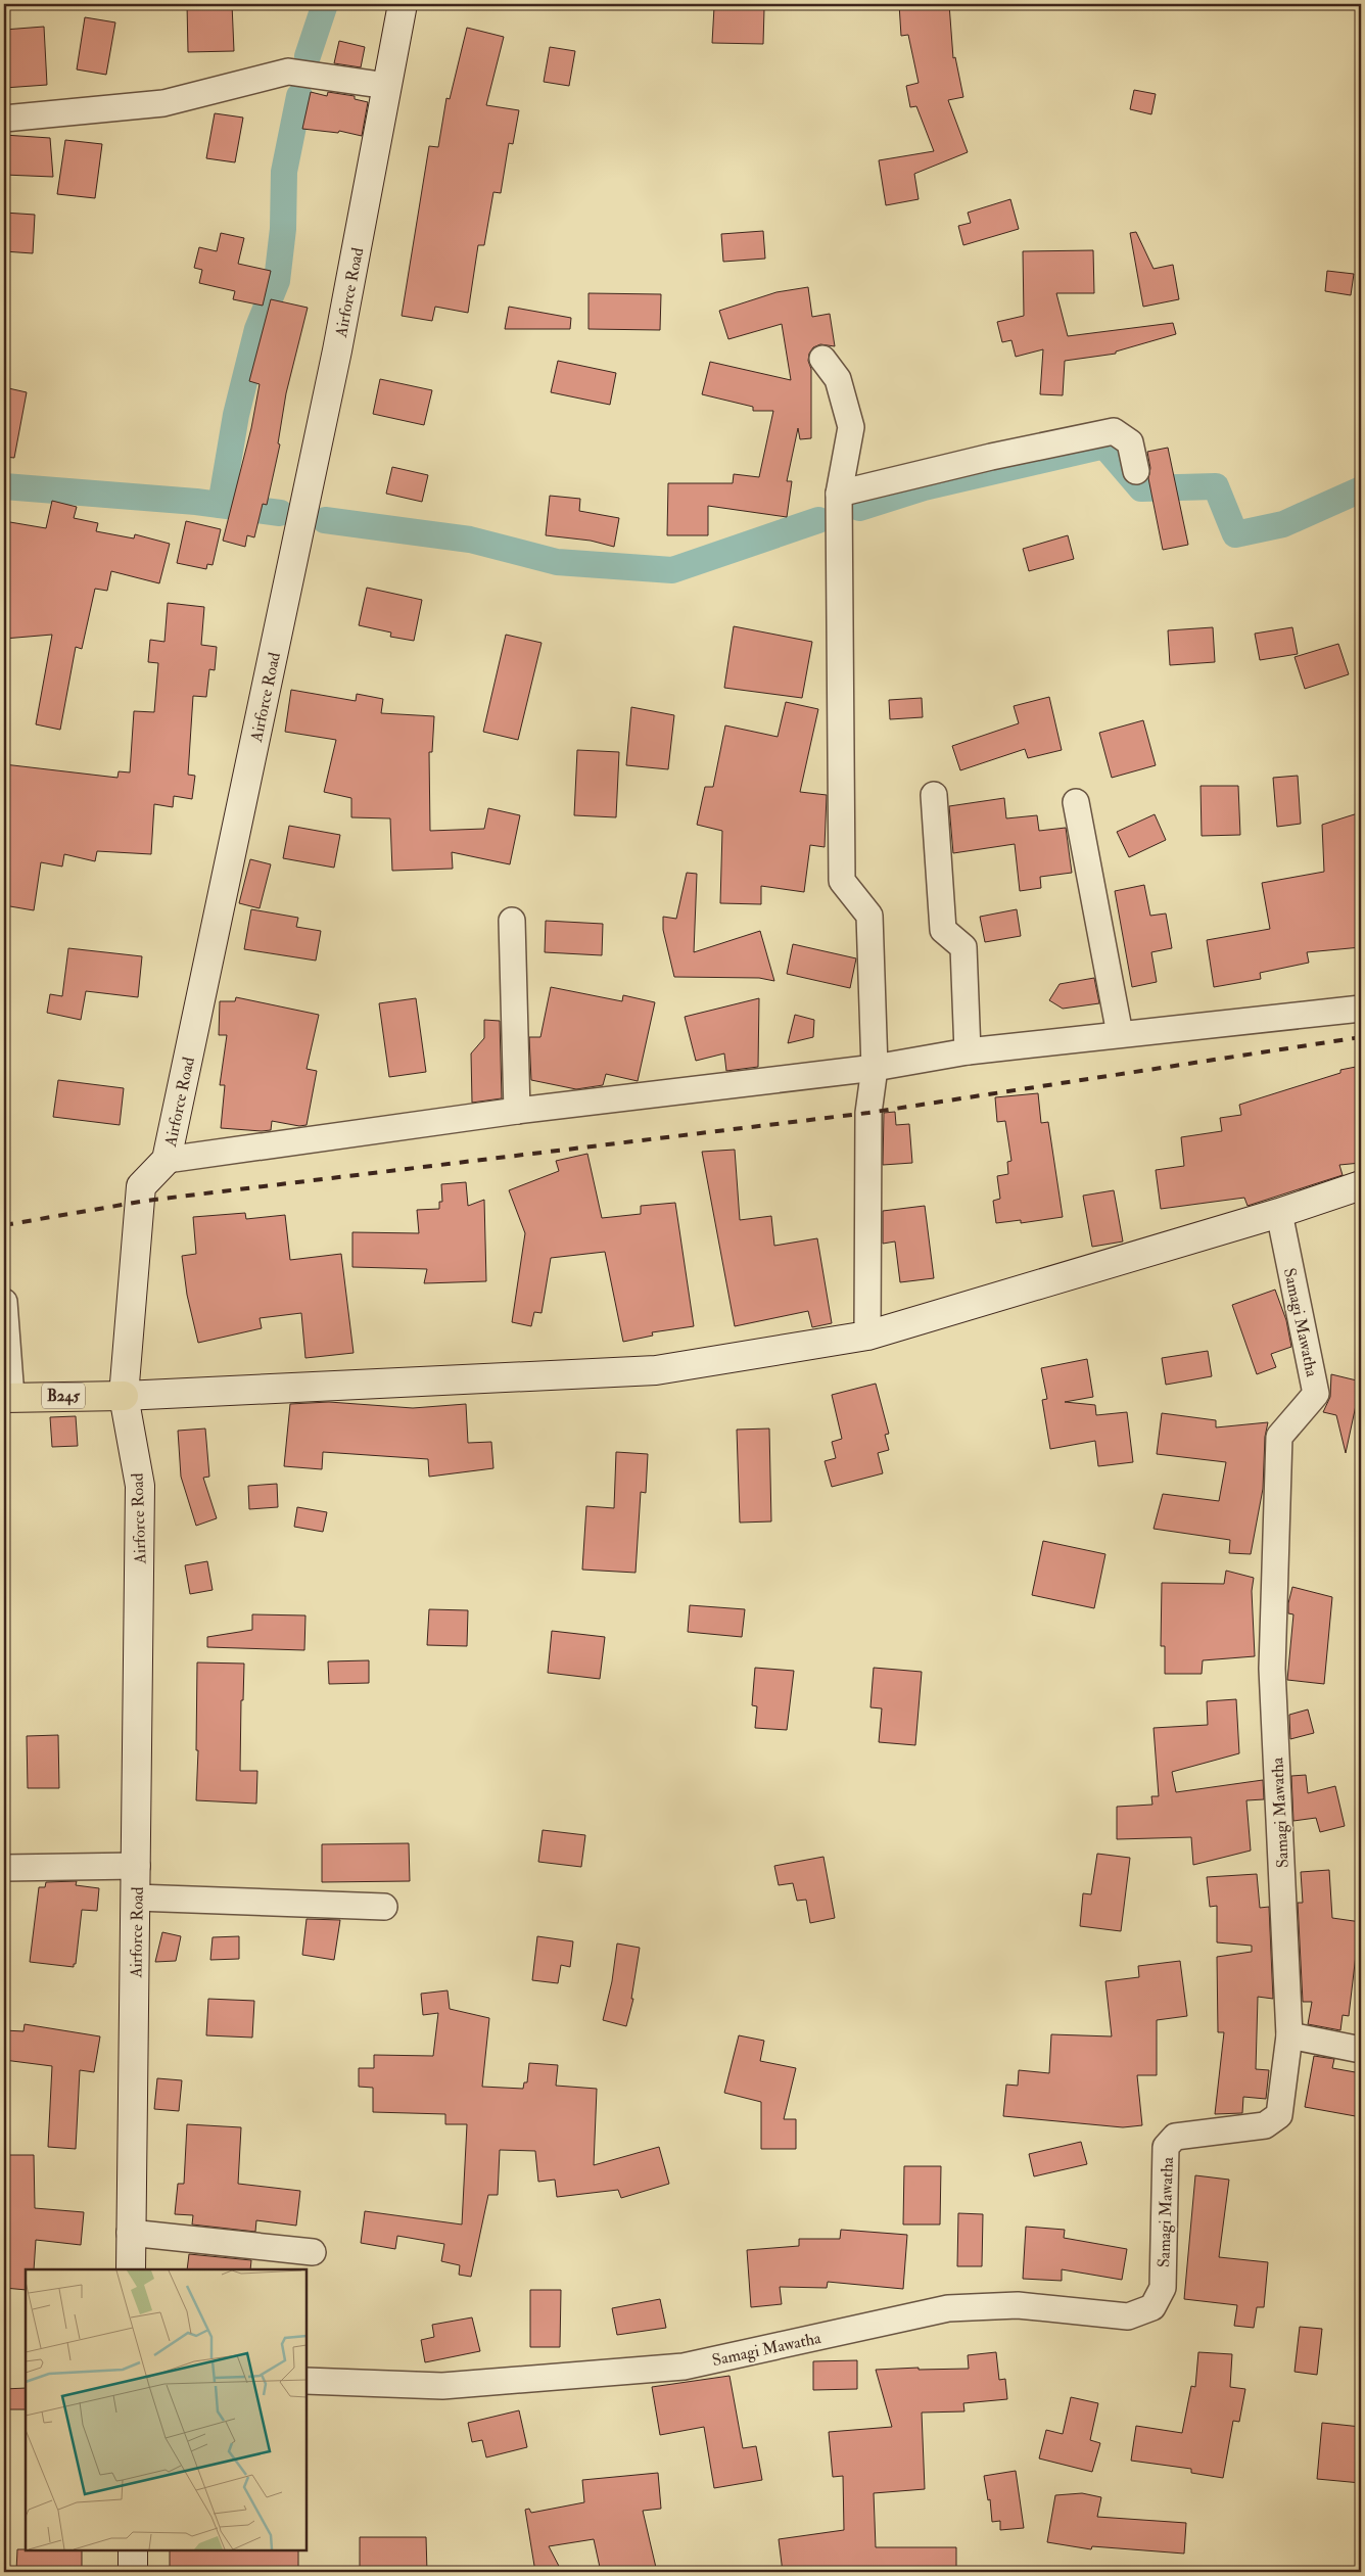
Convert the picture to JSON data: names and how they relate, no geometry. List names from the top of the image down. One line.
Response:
{"streets":{"main road":["B245"],"street":["Airforce Road","Samagi Mawatha"]},"crossings":[["Airforce Road","B245"]]}
